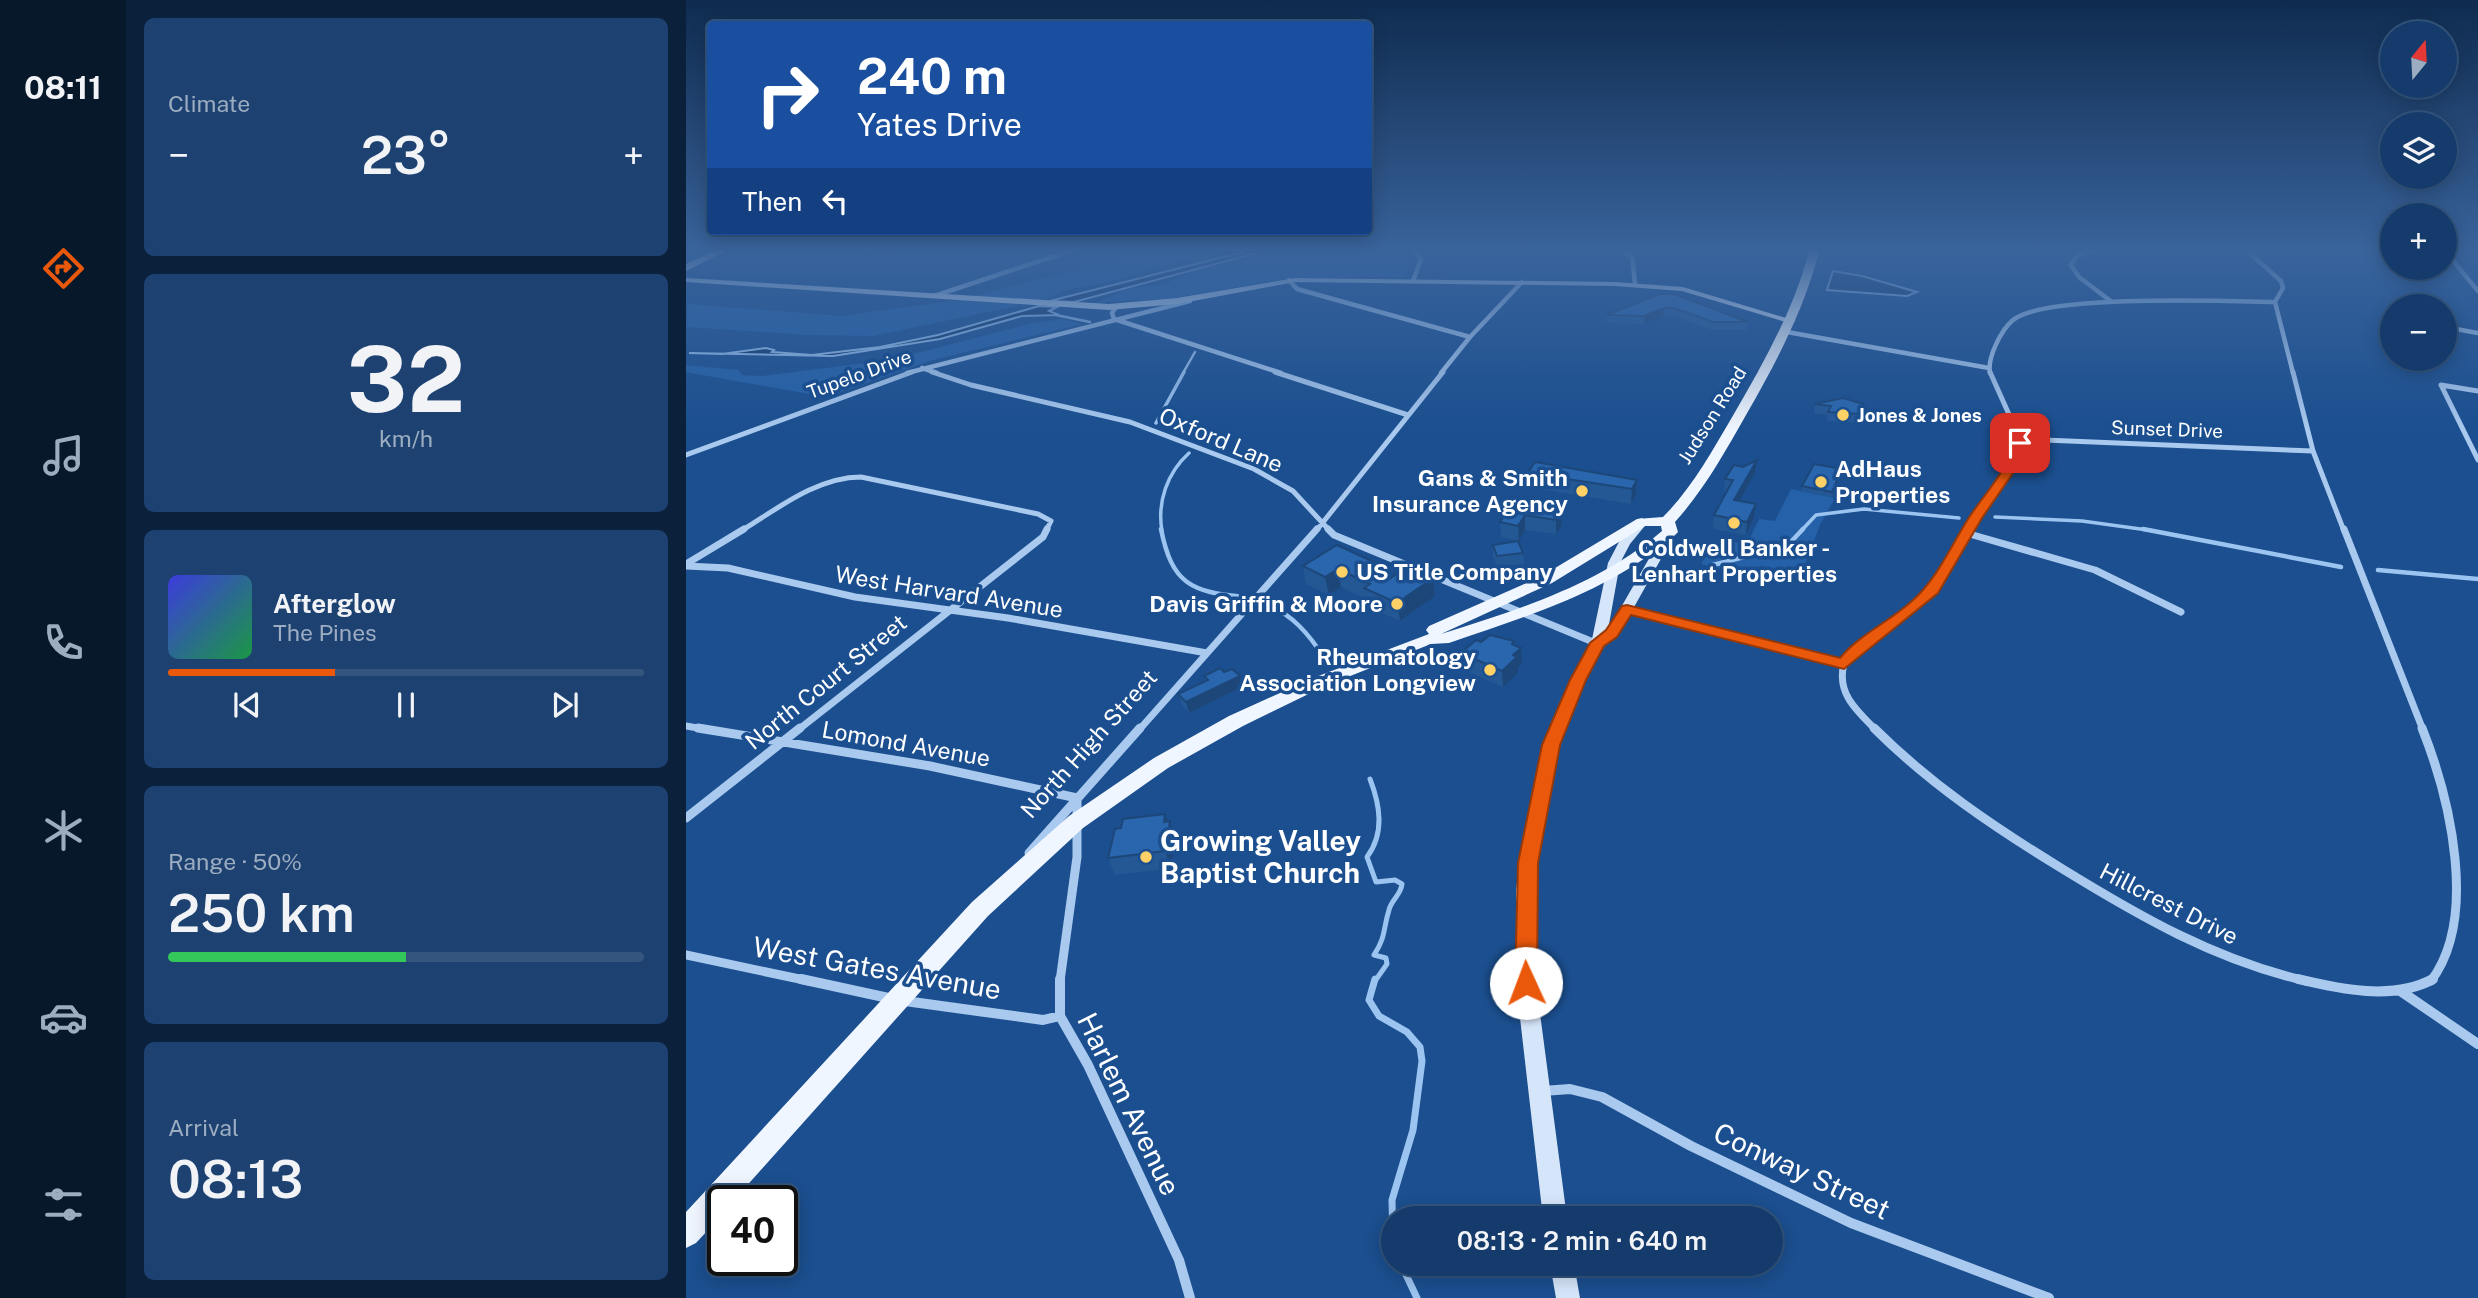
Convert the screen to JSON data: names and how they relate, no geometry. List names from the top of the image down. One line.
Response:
{"streets":{"main road":["Judson Road","North High Street"],"street":["Tupelo Drive","Sunset Drive","Oxford Lane","West Harvard Avenue","North Court Street","Lomond Avenue","Hillcrest Drive","West Gates Avenue","Harlem Avenue","Conway Street"]},"crossings":[["Tupelo Drive","Judson Road"],["Tupelo Drive","Oxford Lane"],["Judson Road","Oxford Lane"],["Judson Road","North High Street"],["Judson Road","Harlem Avenue"],["Oxford Lane","North High Street"],["West Harvard Avenue","North Court Street"],["West Harvard Avenue","North High Street"],["North Court Street","Lomond Avenue"],["Lomond Avenue","North High Street"],["Lomond Avenue","Harlem Avenue"],["North High Street","West Gates Avenue"],["North High Street","Harlem Avenue"],["West Gates Avenue","Harlem Avenue"]],"places":["Jones & Jones","AdHaus Properties","Gans & Smith Insurance Agency","Coldwell Banker - Lenhart Properties","US Title Company","Davis Griffin & Moore","Rheumatology Association Longview","Growing Valley Baptist Church"],"north":"top","page":{"tabs":"08:11","tile":["Climate",["32","km/h"],["Range · 50%","250 km"],["Arrival","08:13"]],"map_buttons":["+","−"],"turn":["240 m","Yates Drive"],"heat":["−","23°","+"],"then":"Then","song":["Afterglow","The Pines"],"limit":"40","trip":"08:13 · 2 min · 640 m"}}
